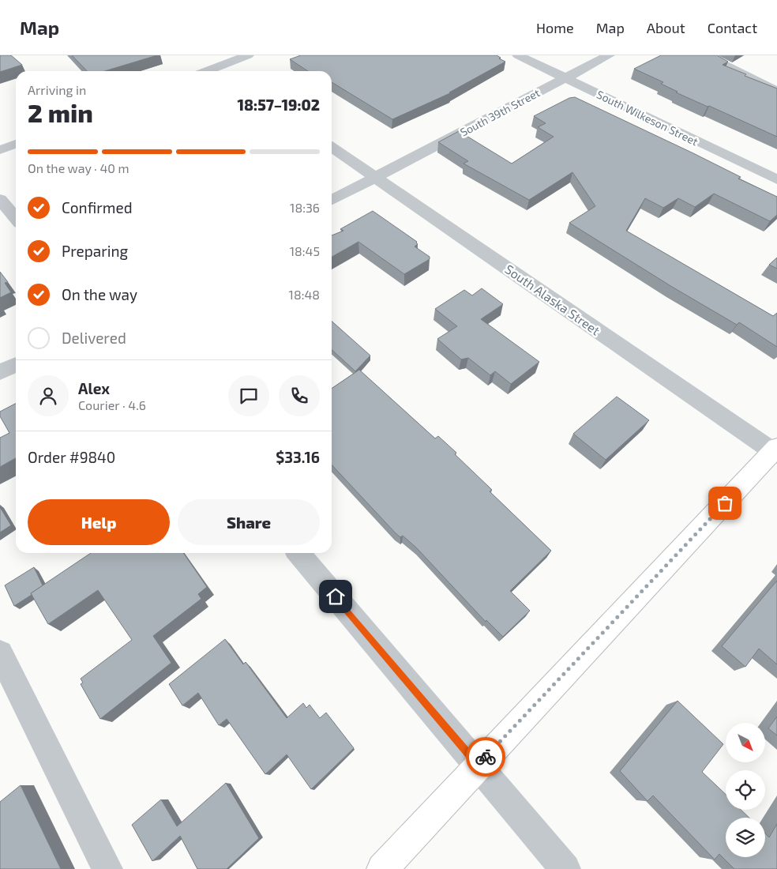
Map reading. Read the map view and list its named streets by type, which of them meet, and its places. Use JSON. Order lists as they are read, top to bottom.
{
  "streets": {
    "street": ["South 39th Street", "South Wilkeson Street", "South Alaska Street"]
  },
  "crossings": [
    ["South 39th Street", "South Wilkeson Street"],
    ["South 39th Street", "South Alaska Street"]
  ],
  "north": "bottom right",
  "page": {
    "header": "Map",
    "nav": [
      "Home",
      "Map",
      "About",
      "Contact"
    ],
    "heading": ["2 min", "Arriving in", "18:57–19:02"],
    "panel": [
      "Alex",
      "Courier · 4.6",
      "Order #9840",
      "$33.16"
    ],
    "bar": "On the way · 40 m",
    "list": [
      ["Confirmed", "18:36"],
      ["Preparing", "18:45"],
      ["On the way", "18:48"],
      "Delivered"
    ],
    "buttons": ["Help", "Share"]
  }
}
